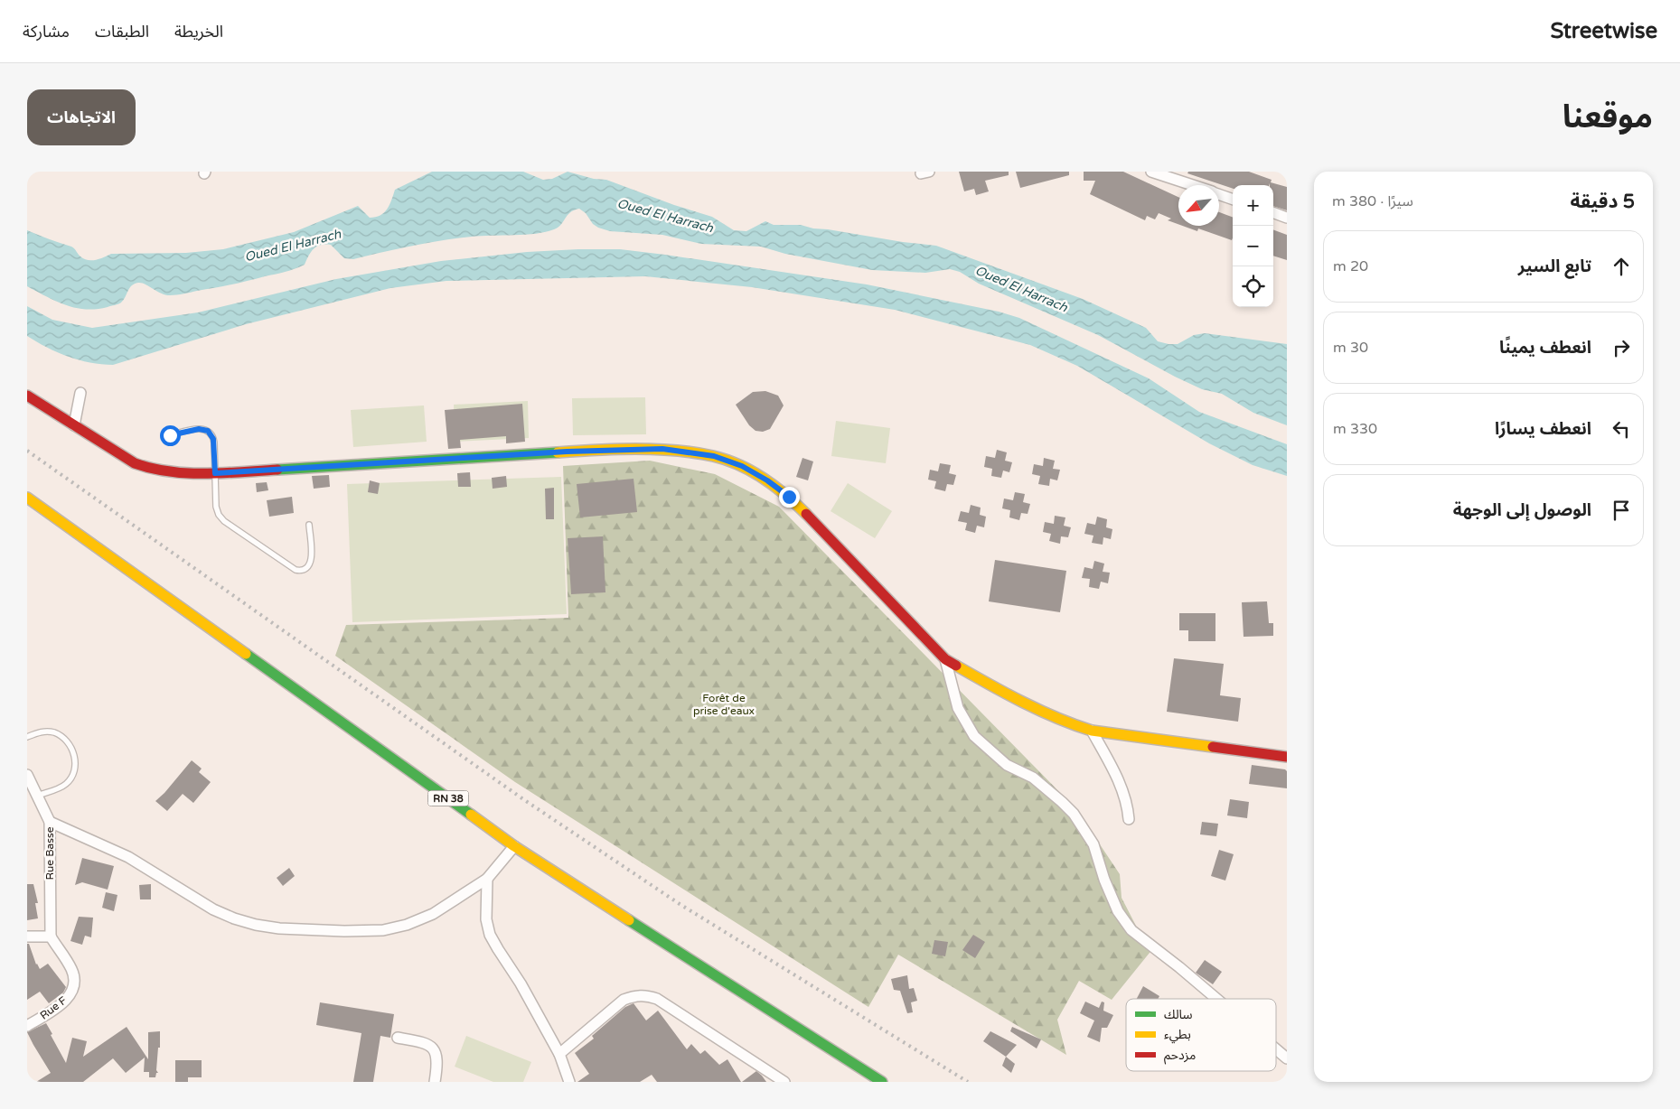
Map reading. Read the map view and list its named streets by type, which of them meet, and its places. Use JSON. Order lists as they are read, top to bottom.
{
  "streets": {
    "street": ["RN 38", "Rue Basse", "Rue F"]
  },
  "crossings": [
    ["Rue Basse", "Rue F"]
  ],
  "water": ["Oued El Harrach"],
  "parks": ["Forêt de prise d'eaux"],
  "legend": ["سالك", "بطيء", "مزدحم"],
  "north": "bottom left",
  "page": {
    "header": "Streetwise",
    "nav": ["الخريطة", "الطبقات", "مشاركة"],
    "title": "موقعنا",
    "buttons": "الاتجاهات",
    "heading": ["5 دقيقة", "سيرًا · 380 m"],
    "map_buttons": ["+", "−"],
    "list": [
      ["تابع السير", "20 m"],
      ["انعطف يمينًا", "30 m"],
      ["انعطف يسارًا", "330 m"],
      "الوصول إلى الوجهة"
    ]
  }
}
